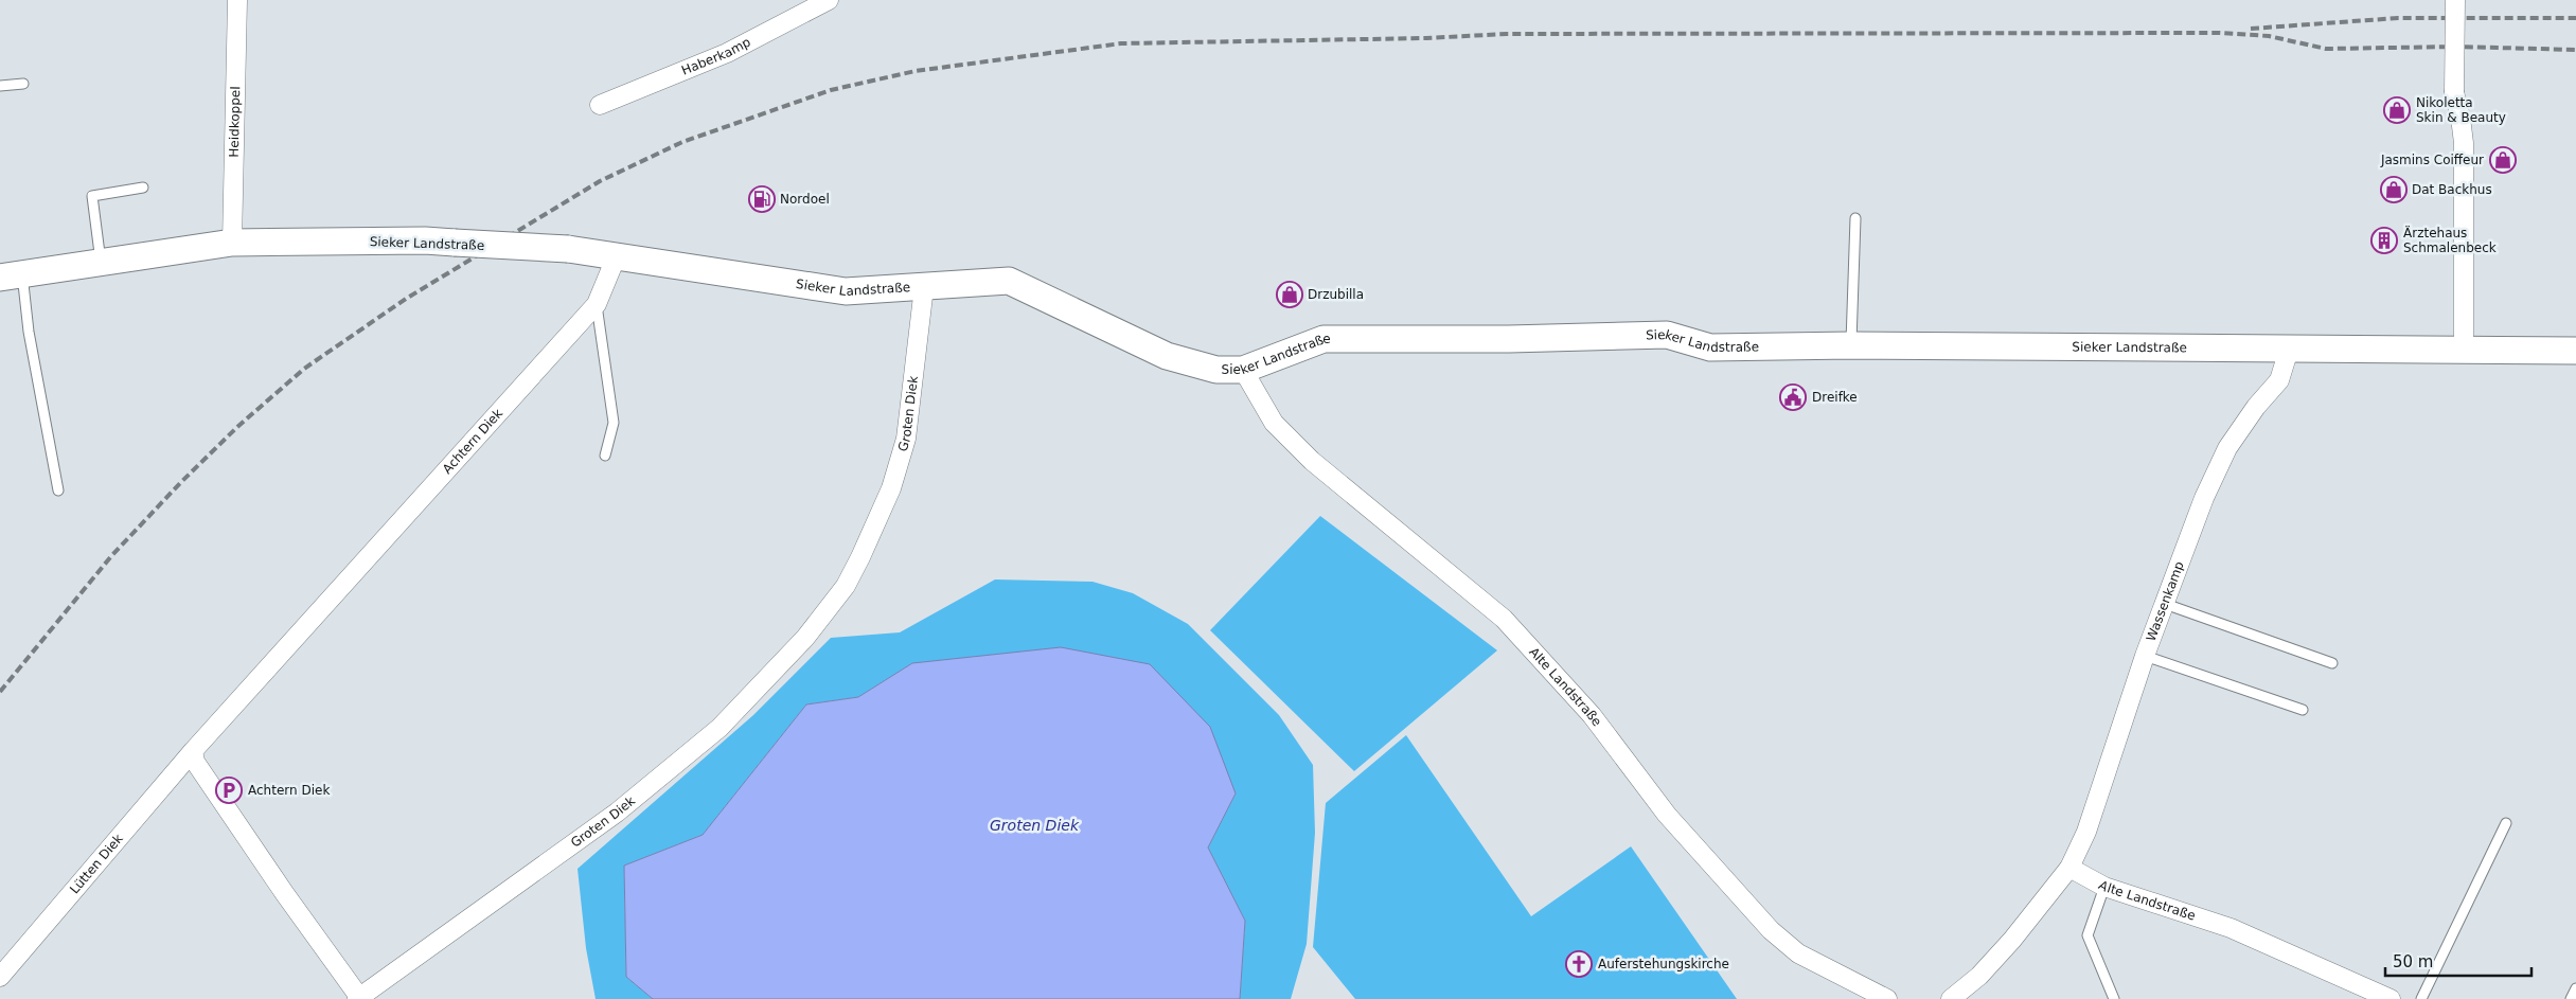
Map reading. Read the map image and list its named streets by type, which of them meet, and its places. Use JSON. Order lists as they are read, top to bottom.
{
  "streets": {
    "street": [
      "Haberkamp",
      "Heidkoppel",
      "Sieker Landstraße",
      "Groten Diek",
      "Achtern Diek",
      "Wassenkamp",
      "Alte Landstraße",
      "Lütten Diek"
    ]
  },
  "crossings": [
    ["Heidkoppel", "Sieker Landstraße"],
    ["Sieker Landstraße", "Groten Diek"],
    ["Sieker Landstraße", "Achtern Diek"],
    ["Sieker Landstraße", "Wassenkamp"],
    ["Sieker Landstraße", "Alte Landstraße"],
    ["Achtern Diek", "Lütten Diek"],
    ["Wassenkamp", "Alte Landstraße"]
  ],
  "water": ["Groten Diek"],
  "places": {
    "shop": [
      "Nikoletta Skin & Beauty",
      "Jasmins Coiffeur",
      "Dat Backhus",
      "Drzubilla"
    ],
    "fuel station": ["Nordoel"],
    "building": ["Ärztehaus Schmalenbeck"],
    "public building": ["Dreifke"],
    "parking": ["Achtern Diek"],
    "church": ["Auferstehungskirche"]
  },
  "scale_bar": "50 m"
}
